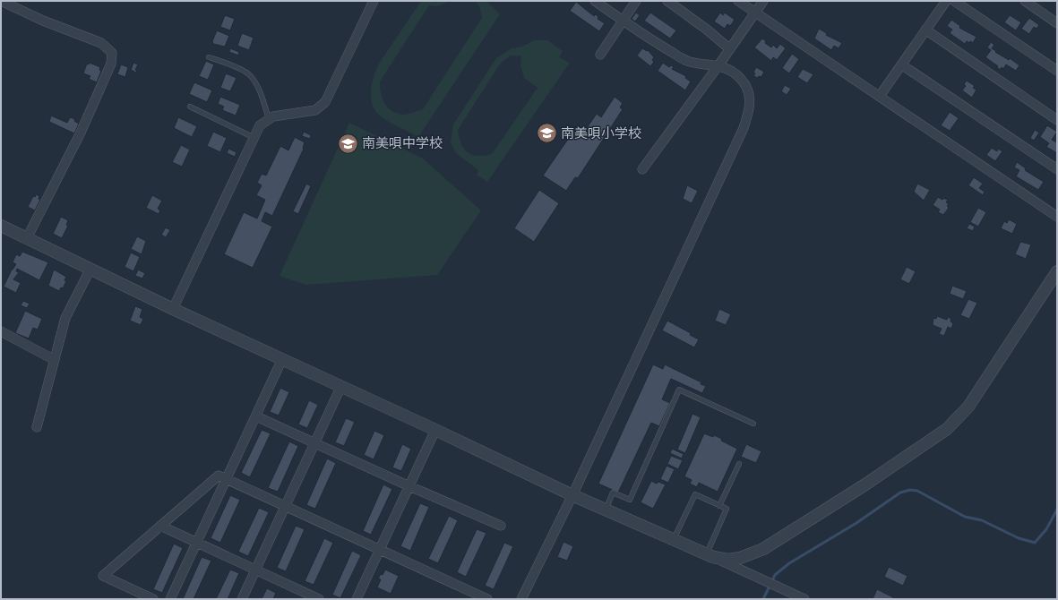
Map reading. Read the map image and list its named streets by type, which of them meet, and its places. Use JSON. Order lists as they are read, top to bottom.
{
  "places": {
    "school or university": ["南美唄小学校", "南美唄中学校"]
  }
}
